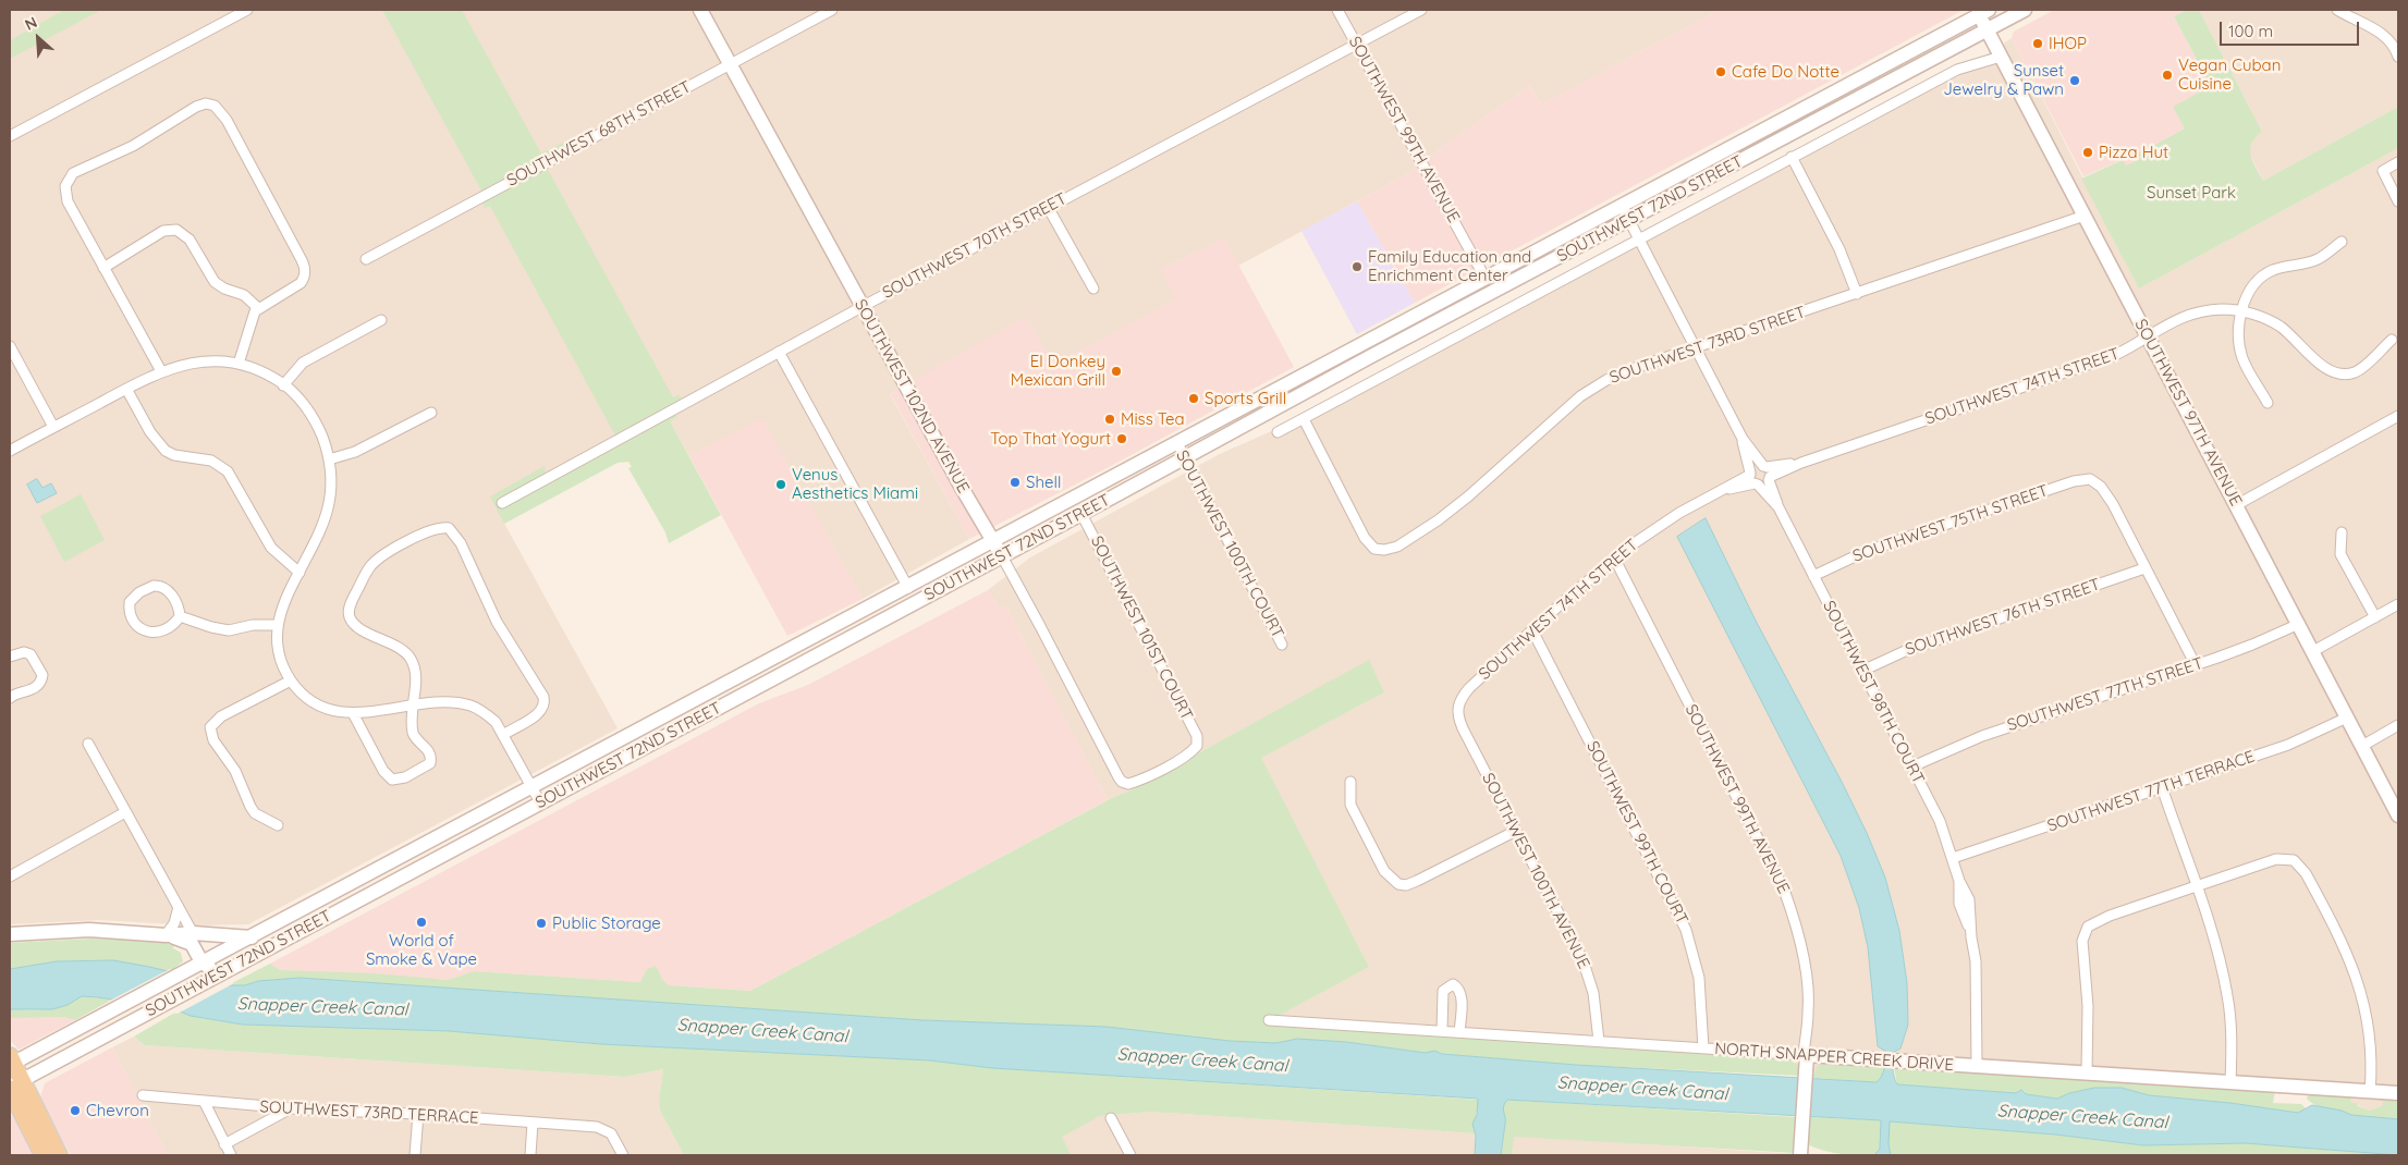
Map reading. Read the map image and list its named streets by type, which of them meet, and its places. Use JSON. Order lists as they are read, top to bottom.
{
  "streets": {
    "main road": [
      "SOUTHWEST 99TH AVENUE",
      "SOUTHWEST 72ND STREET",
      "SOUTHWEST 102ND AVENUE",
      "SOUTHWEST 97TH AVENUE",
      "NORTH SNAPPER CREEK DRIVE"
    ],
    "street": [
      "SOUTHWEST 68TH STREET",
      "SOUTHWEST 70TH STREET",
      "SOUTHWEST 73RD STREET",
      "SOUTHWEST 74TH STREET",
      "SOUTHWEST 75TH STREET",
      "SOUTHWEST 100TH COURT",
      "SOUTHWEST 76TH STREET",
      "SOUTHWEST 101ST COURT",
      "SOUTHWEST 98TH COURT",
      "SOUTHWEST 77TH STREET",
      "SOUTHWEST 77TH TERRACE",
      "SOUTHWEST 99TH COURT",
      "SOUTHWEST 100TH AVENUE",
      "SOUTHWEST 73RD TERRACE"
    ]
  },
  "crossings": [
    ["SOUTHWEST 99TH AVENUE", "SOUTHWEST 72ND STREET"],
    ["SOUTHWEST 99TH AVENUE", "SOUTHWEST 70TH STREET"],
    ["SOUTHWEST 99TH AVENUE", "SOUTHWEST 74TH STREET"],
    ["SOUTHWEST 99TH AVENUE", "NORTH SNAPPER CREEK DRIVE"],
    ["SOUTHWEST 68TH STREET", "SOUTHWEST 102ND AVENUE"],
    ["SOUTHWEST 72ND STREET", "SOUTHWEST 73RD STREET"],
    ["SOUTHWEST 72ND STREET", "SOUTHWEST 102ND AVENUE"],
    ["SOUTHWEST 72ND STREET", "SOUTHWEST 97TH AVENUE"],
    ["SOUTHWEST 72ND STREET", "SOUTHWEST 100TH COURT"],
    ["SOUTHWEST 72ND STREET", "SOUTHWEST 101ST COURT"],
    ["SOUTHWEST 72ND STREET", "SOUTHWEST 98TH COURT"],
    ["SOUTHWEST 70TH STREET", "SOUTHWEST 102ND AVENUE"],
    ["SOUTHWEST 73RD STREET", "SOUTHWEST 97TH AVENUE"],
    ["SOUTHWEST 73RD STREET", "SOUTHWEST 98TH COURT"],
    ["SOUTHWEST 74TH STREET", "SOUTHWEST 97TH AVENUE"],
    ["SOUTHWEST 74TH STREET", "SOUTHWEST 98TH COURT"],
    ["SOUTHWEST 74TH STREET", "SOUTHWEST 99TH COURT"],
    ["SOUTHWEST 74TH STREET", "SOUTHWEST 100TH AVENUE"],
    ["SOUTHWEST 102ND AVENUE", "SOUTHWEST 101ST COURT"],
    ["SOUTHWEST 97TH AVENUE", "SOUTHWEST 77TH STREET"],
    ["SOUTHWEST 97TH AVENUE", "SOUTHWEST 77TH TERRACE"],
    ["SOUTHWEST 75TH STREET", "SOUTHWEST 76TH STREET"],
    ["SOUTHWEST 75TH STREET", "SOUTHWEST 98TH COURT"],
    ["SOUTHWEST 76TH STREET", "SOUTHWEST 98TH COURT"],
    ["SOUTHWEST 98TH COURT", "SOUTHWEST 77TH STREET"],
    ["SOUTHWEST 98TH COURT", "SOUTHWEST 77TH TERRACE"],
    ["SOUTHWEST 98TH COURT", "NORTH SNAPPER CREEK DRIVE"],
    ["SOUTHWEST 99TH COURT", "NORTH SNAPPER CREEK DRIVE"],
    ["SOUTHWEST 100TH AVENUE", "NORTH SNAPPER CREEK DRIVE"]
  ],
  "water": ["Snapper Creek Canal"],
  "parks": ["Sunset Park"],
  "places": [
    "IHOP",
    "Cafe Do Notte",
    "Vegan Cuban Cuisine",
    "Sunset Jewelry & Pawn",
    "Pizza Hut",
    "Family Education and Enrichment Center",
    "El Donkey Mexican Grill",
    "Sports Grill",
    "Miss Tea",
    "Top That Yogurt",
    "Shell",
    "Venus Aesthetics Miami",
    "World of Smoke & Vape",
    "Public Storage",
    "Chevron"
  ],
  "scale_bar": "100 m",
  "north": "top left"
}
